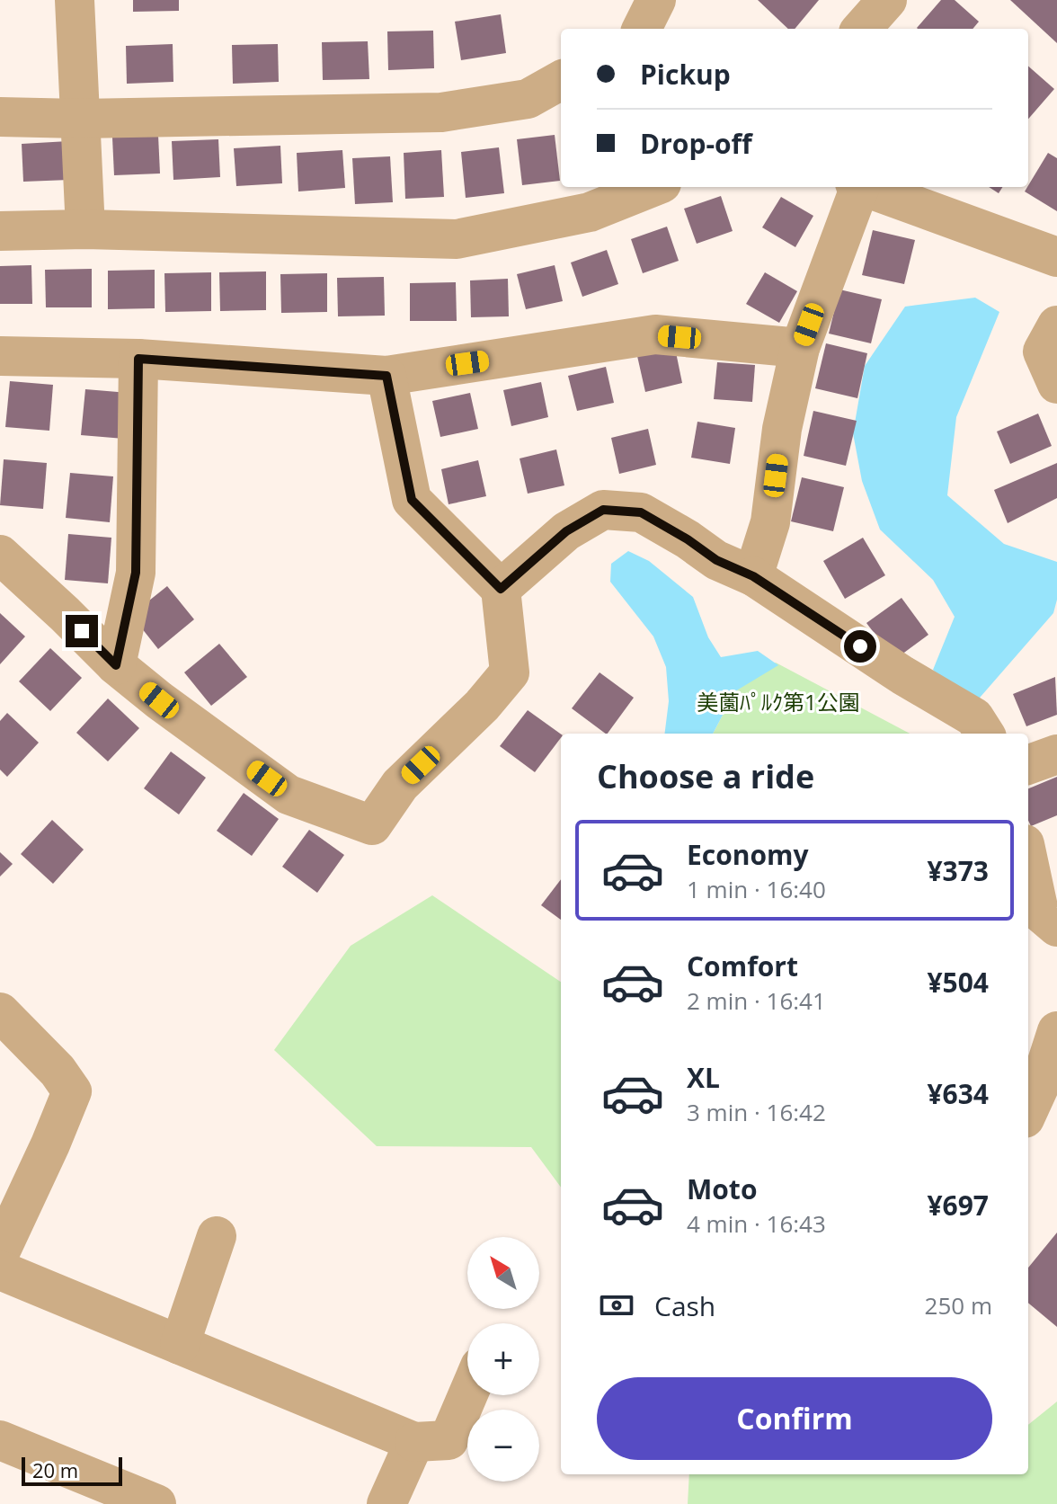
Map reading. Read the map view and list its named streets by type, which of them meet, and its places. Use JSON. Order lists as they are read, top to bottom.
{
  "parks": ["美薗ﾊﾟﾙｸ第1公園"],
  "scale_bar": "20 m",
  "north": "top left",
  "page": {
    "banner": ["Pickup", "Drop-off"],
    "heading": "Choose a ride",
    "list": [
      {
        "name": "Economy",
        "note": "1 min · 16:40",
        "value": "¥373"
      },
      {
        "name": "Comfort",
        "note": "2 min · 16:41",
        "value": "¥504"
      },
      {
        "name": "XL",
        "note": "3 min · 16:42",
        "value": "¥634"
      },
      {
        "name": "Moto",
        "note": "4 min · 16:43",
        "value": "¥697"
      }
    ],
    "map_buttons": ["+", "−"],
    "pay": ["Cash", "250 m"],
    "buttons": "Confirm",
    "scale": "20 m"
  }
}
